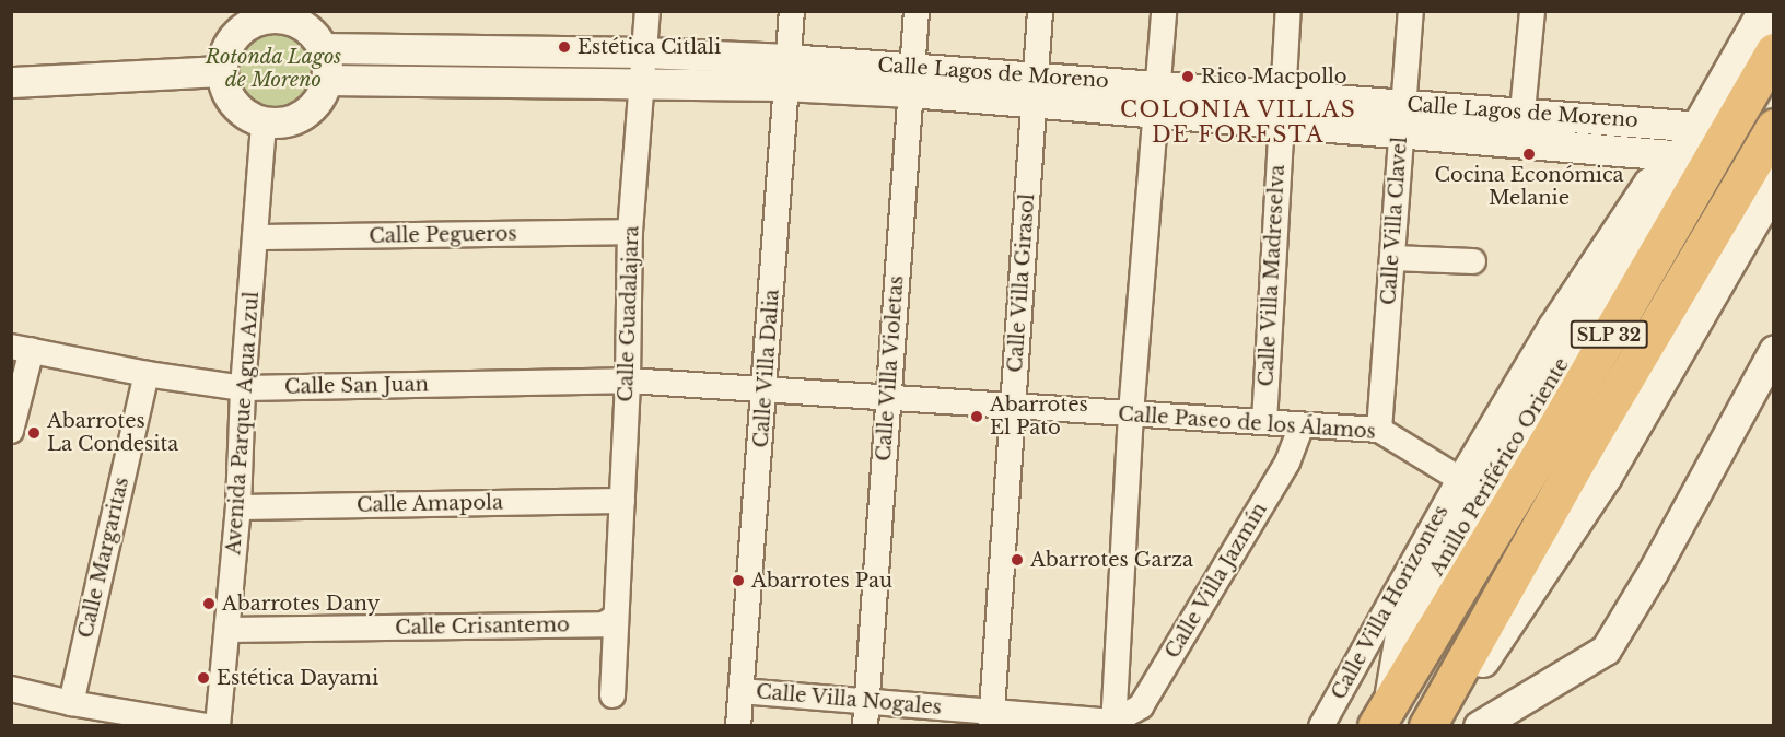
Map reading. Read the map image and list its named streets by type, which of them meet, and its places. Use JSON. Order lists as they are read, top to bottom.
{
  "streets": {
    "highway": ["SLP 32", "Anillo Periférico Oriente"],
    "street": [
      "Calle Lagos de Moreno",
      "Calle Villa Clavel",
      "Calle Pegueros",
      "Calle Villa Madreselva",
      "Calle Villa Girasol",
      "Calle Guadalajara",
      "Calle Villa Dalia",
      "Calle Villa Violetas",
      "Calle San Juan",
      "Avenida Parque Agua Azul",
      "Calle Paseo de los Álamos",
      "Calle Amapola",
      "Calle Margaritas",
      "Calle Villa Jazmín",
      "Calle Villa Horizontes",
      "Calle Crisantemo",
      "Calle Villa Nogales"
    ]
  },
  "crossings": [
    ["Calle Lagos de Moreno", "Calle Villa Clavel"],
    ["Calle Lagos de Moreno", "Calle Villa Madreselva"],
    ["Calle Lagos de Moreno", "Calle Villa Girasol"],
    ["Calle Lagos de Moreno", "Calle Guadalajara"],
    ["Calle Lagos de Moreno", "Calle Villa Dalia"],
    ["Calle Lagos de Moreno", "Calle Villa Violetas"],
    ["Calle Lagos de Moreno", "Avenida Parque Agua Azul"],
    ["Calle Lagos de Moreno", "Anillo Periférico Oriente"],
    ["Calle Lagos de Moreno", "Calle Villa Horizontes"],
    ["Calle Villa Clavel", "Calle Paseo de los Álamos"],
    ["Calle Pegueros", "Calle Guadalajara"],
    ["Calle Pegueros", "Avenida Parque Agua Azul"],
    ["Calle Villa Madreselva", "Calle Paseo de los Álamos"],
    ["Calle Villa Girasol", "Calle Paseo de los Álamos"],
    ["Calle Villa Girasol", "Calle Villa Nogales"],
    ["Calle Guadalajara", "Calle San Juan"],
    ["Calle Guadalajara", "Calle Paseo de los Álamos"],
    ["Calle Guadalajara", "Calle Amapola"],
    ["Calle Guadalajara", "Calle Crisantemo"],
    ["Calle Villa Dalia", "Calle Paseo de los Álamos"],
    ["Calle Villa Dalia", "Calle Villa Nogales"],
    ["Calle Villa Violetas", "Calle Paseo de los Álamos"],
    ["Calle Villa Violetas", "Calle Villa Nogales"],
    ["Calle San Juan", "Avenida Parque Agua Azul"],
    ["Calle San Juan", "Calle Paseo de los Álamos"],
    ["Calle San Juan", "Calle Margaritas"],
    ["Avenida Parque Agua Azul", "Calle Amapola"],
    ["Avenida Parque Agua Azul", "Calle Crisantemo"],
    ["Calle Paseo de los Álamos", "Anillo Periférico Oriente"],
    ["Calle Paseo de los Álamos", "Calle Villa Jazmín"],
    ["Calle Paseo de los Álamos", "Calle Villa Horizontes"],
    ["Anillo Periférico Oriente", "Calle Villa Horizontes"],
    ["Calle Villa Jazmín", "Calle Villa Nogales"]
  ],
  "districts": ["COLONIA VILLAS DE FORESTA"],
  "parks": ["Rotonda Lagos de Moreno"],
  "places": [
    "Estética Citlali",
    "Rico Macpollo",
    "Cocina Económica Melanie",
    "Abarrotes El Pato",
    "Abarrotes La Condesita",
    "Abarrotes Garza",
    "Abarrotes Pau",
    "Abarrotes Dany",
    "Estética Dayami"
  ]
}
